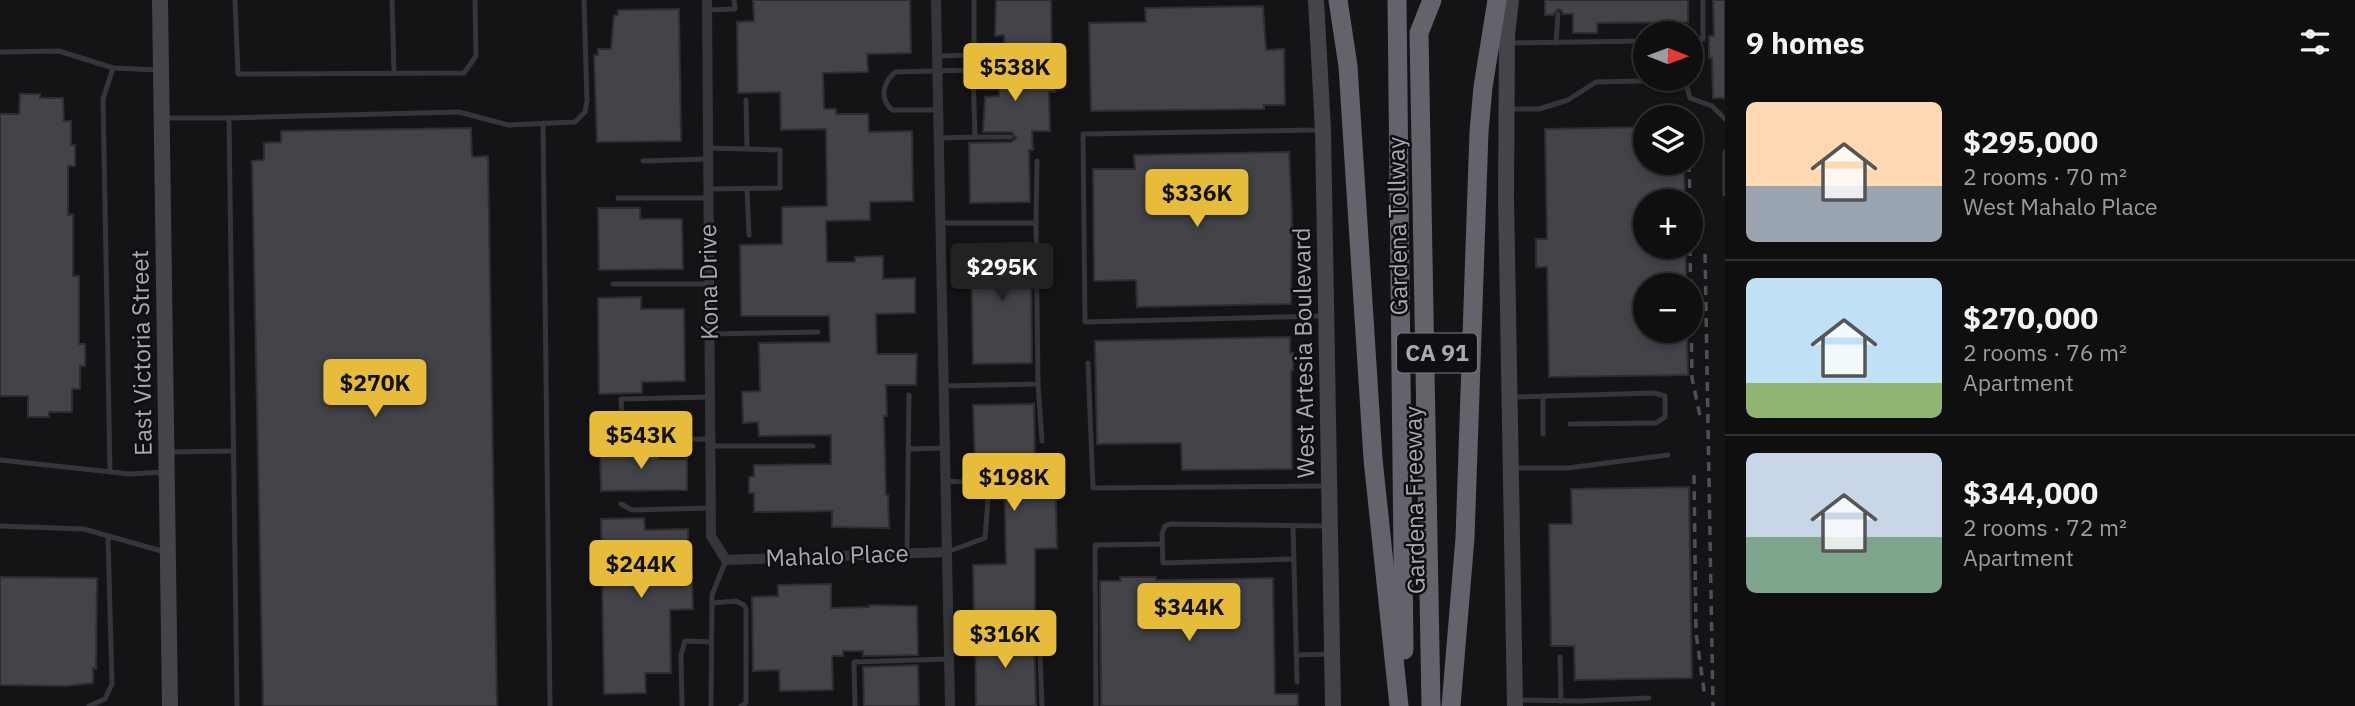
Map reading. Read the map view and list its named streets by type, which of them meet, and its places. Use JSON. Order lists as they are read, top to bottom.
{
  "streets": {
    "highway": ["Gardena Tollway", "CA 91", "Gardena Freeway"],
    "main road": ["East Victoria Street", "West Artesia Boulevard"],
    "street": ["Kona Drive", "Mahalo Place"]
  },
  "crossings": [
    ["Gardena Tollway", "Gardena Freeway"],
    ["Kona Drive", "Mahalo Place"]
  ],
  "north": "right",
  "page": {
    "heading": "9 homes",
    "map_buttons": ["+", "−"],
    "price": [
      "$538K",
      "$336K",
      "$295K",
      "$270K",
      "$543K",
      "$198K",
      "$244K",
      "$344K",
      "$316K"
    ],
    "list": [
      {
        "name": "$295,000",
        "note": "2 rooms · 70 m² · West Mahalo Place"
      },
      {
        "name": "$270,000",
        "note": "2 rooms · 76 m² · Apartment"
      },
      {
        "name": "$344,000",
        "note": "2 rooms · 72 m² · Apartment"
      }
    ]
  }
}
